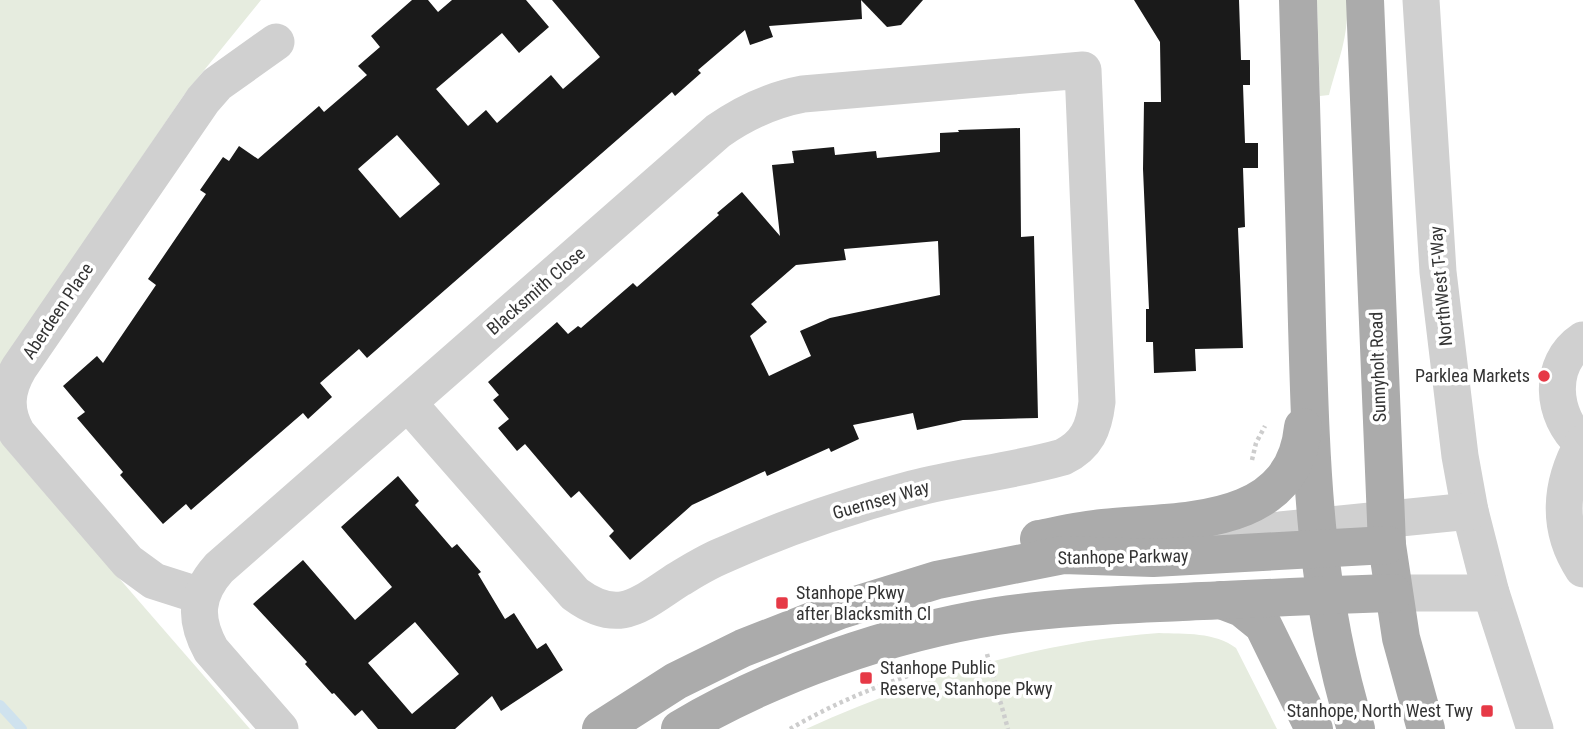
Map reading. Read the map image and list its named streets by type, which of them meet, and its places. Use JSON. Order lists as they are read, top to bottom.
{
  "streets": {
    "main road": ["Sunnyholt Road", "Stanhope Parkway"],
    "street": [
      "NorthWest T-Way",
      "Blacksmith Close",
      "Aberdeen Place",
      "Guernsey Way"
    ]
  },
  "crossings": [
    ["Blacksmith Close", "Aberdeen Place"],
    ["Blacksmith Close", "Guernsey Way"],
    ["Sunnyholt Road", "Stanhope Parkway"]
  ],
  "places": {
    "other": ["Parklea Markets"],
    "transit": ["Stanhope Pkwy after Blacksmith Cl", "Stanhope Public Reserve, Stanhope Pkwy", "Stanhope, North West Twy"]
  }
}
